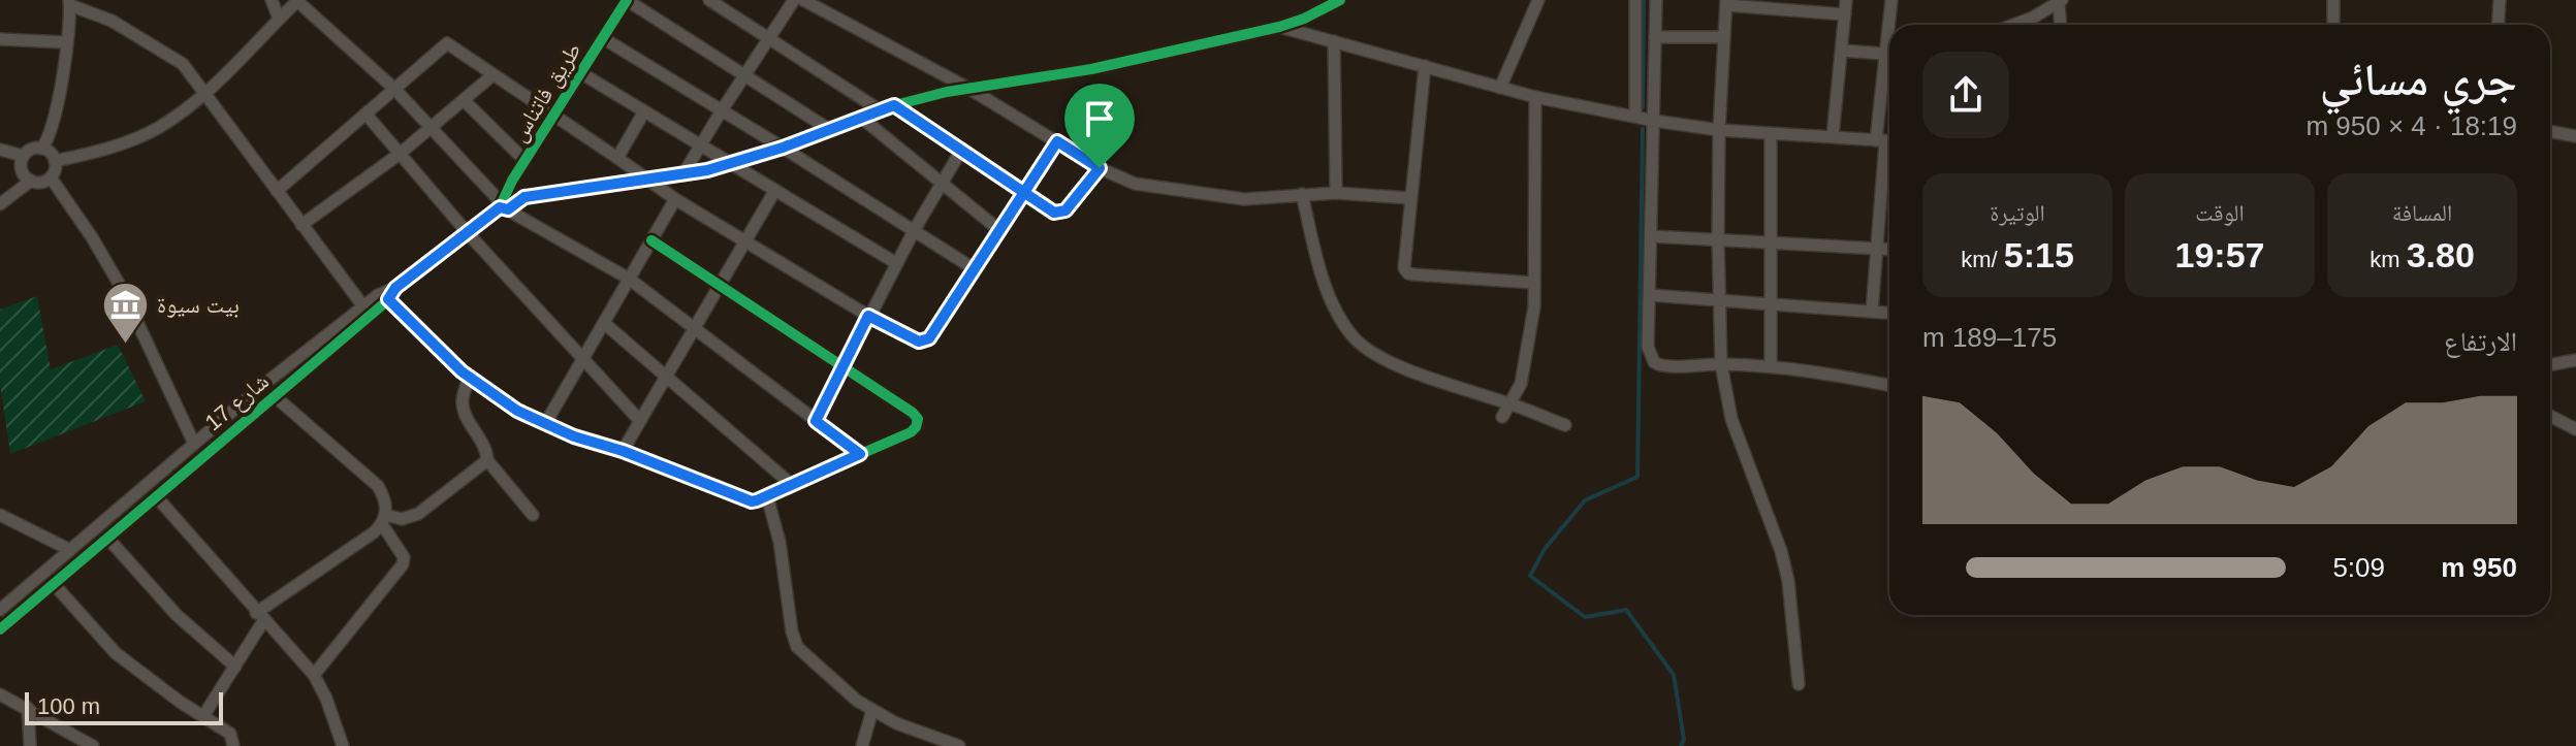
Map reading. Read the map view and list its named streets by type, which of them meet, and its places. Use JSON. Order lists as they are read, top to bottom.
{
  "streets": {
    "street": ["طريق فاتناس", "شارع 17"]
  },
  "crossings": [
    ["طريق فاتناس", "شارع 17"]
  ],
  "places": {
    "museum": ["بيت سيوة"]
  },
  "scale_bar": "100 m",
  "page": {
    "heading": ["جري مسائي", "18:19 · 4 × 950 m"],
    "stats": [
      ["المسافة", "3.80 km"],
      ["الوقت", "19:57"],
      ["الوتيرة", "5:15 /km"]
    ],
    "chart": ["الارتفاع", "175–189 m"],
    "list": [
      {
        "name": "950 m",
        "note": "5:09"
      }
    ],
    "scale": "100 m"
  }
}
